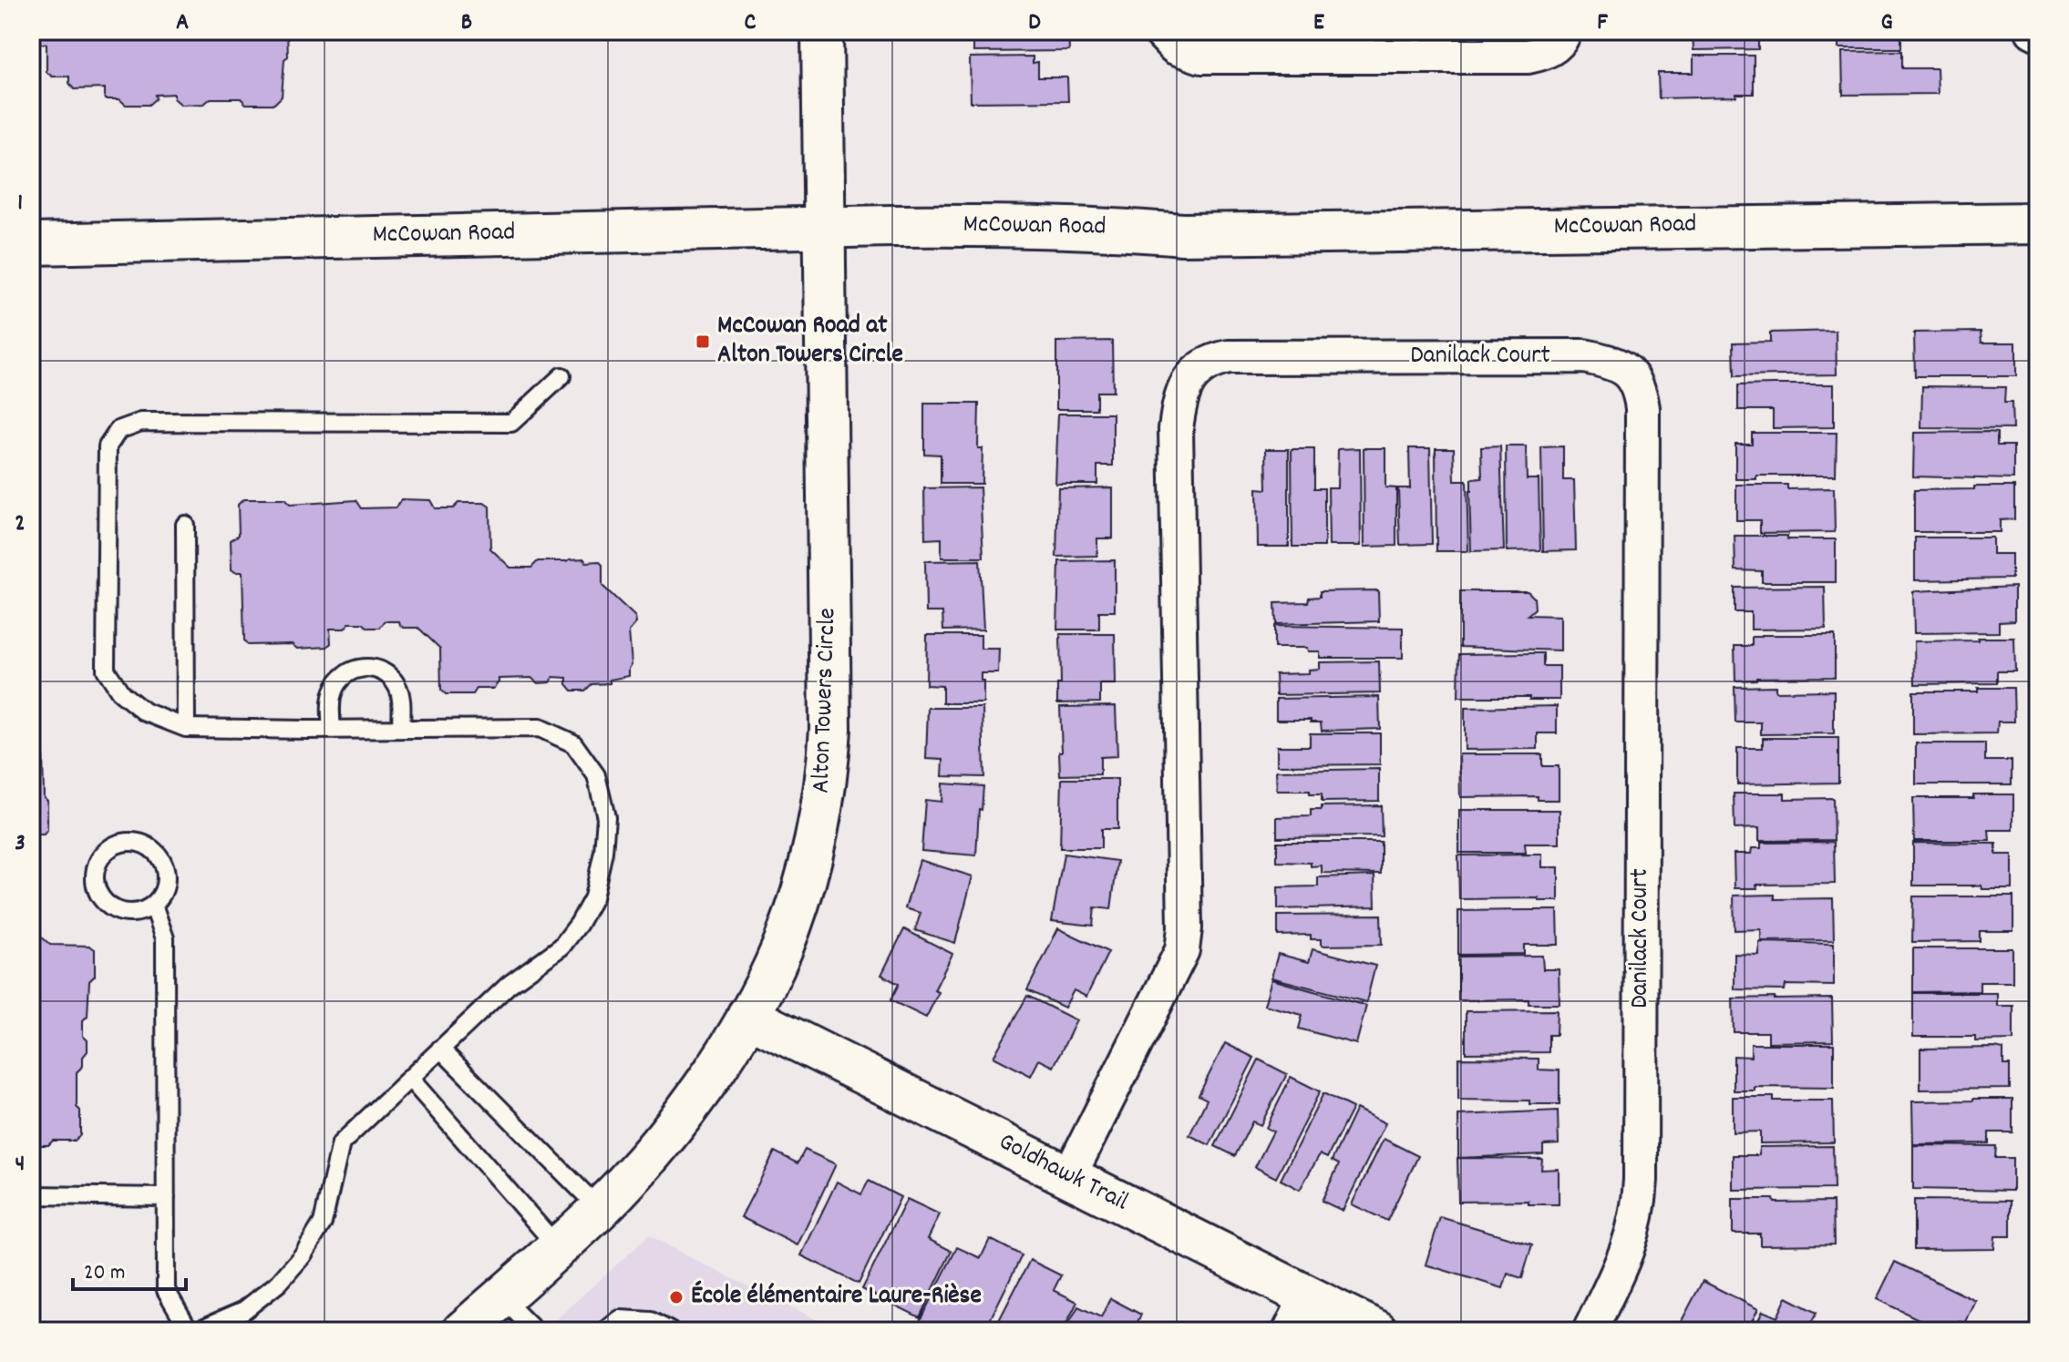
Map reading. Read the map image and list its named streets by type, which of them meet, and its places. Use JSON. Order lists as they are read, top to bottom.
{
  "streets": {
    "street": [
      "McCowan Road",
      "Danilack Court",
      "Alton Towers Circle",
      "Goldhawk Trail"
    ]
  },
  "crossings": [
    ["McCowan Road", "Alton Towers Circle"],
    ["Danilack Court", "Goldhawk Trail"],
    ["Alton Towers Circle", "Goldhawk Trail"]
  ],
  "places": {
    "transit": ["McCowan Road at Alton Towers Circle"],
    "other": ["École élémentaire Laure-Rièse"]
  },
  "scale_bar": "20 m",
  "grid": {
    "columns": [
      "A",
      "B",
      "C",
      "D",
      "E",
      "F",
      "G"
    ],
    "rows": [
      "1",
      "2",
      "3",
      "4"
    ]
  }
}
